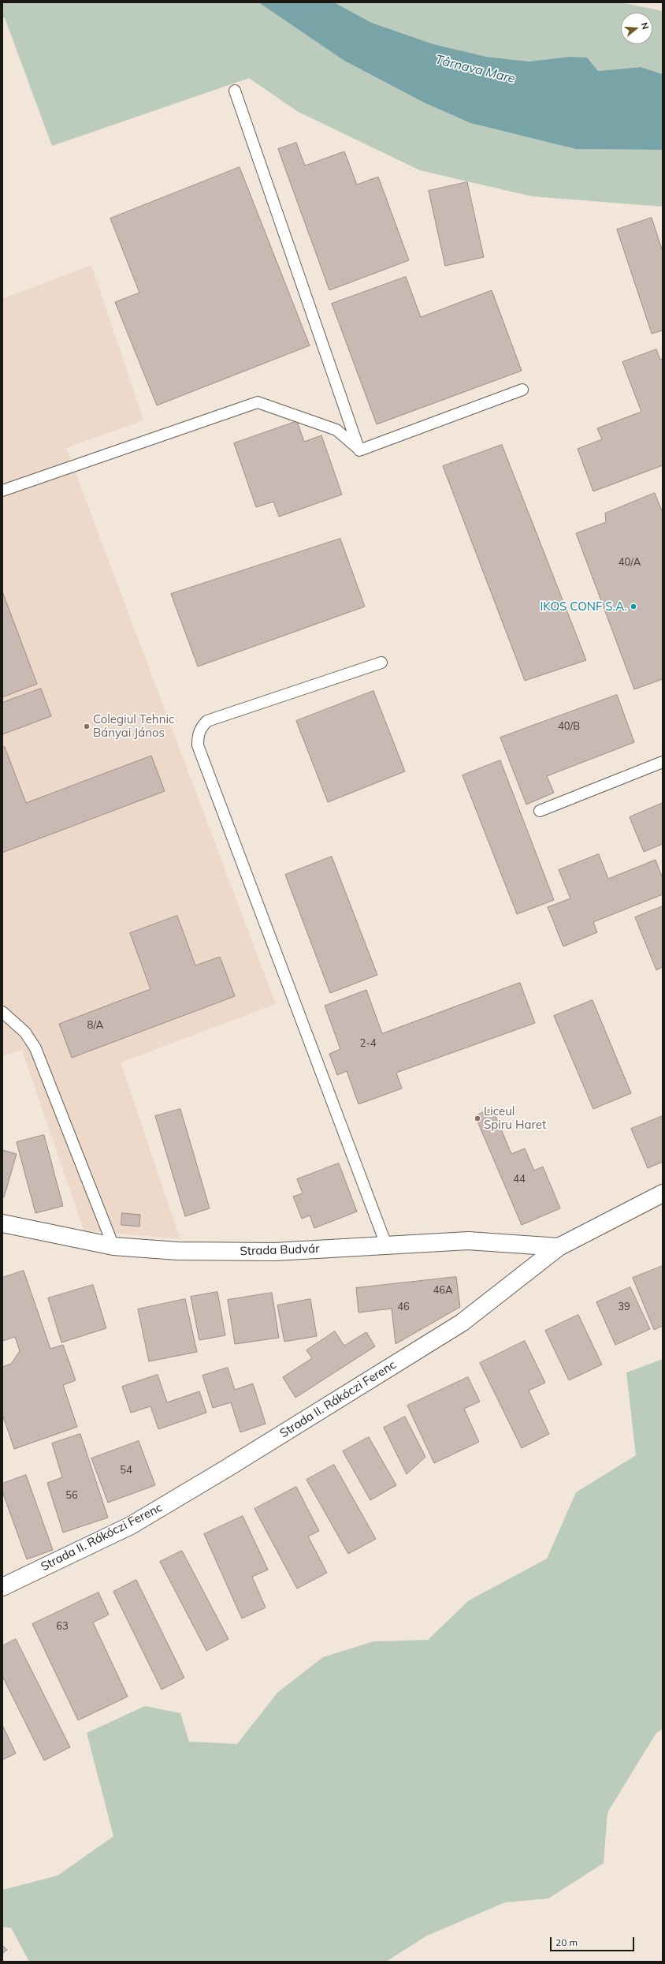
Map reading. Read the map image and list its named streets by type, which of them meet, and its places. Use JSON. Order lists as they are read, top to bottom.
{
  "streets": {
    "main road": ["Strada Budvár", "Strada II. Rákóczi Ferenc"]
  },
  "crossings": [
    ["Strada Budvár", "Strada II. Rákóczi Ferenc"]
  ],
  "water": ["Târnava Mare"],
  "places": ["IKOS CONF S.A.", "Colegiul Tehnic Bányai János", "Liceul Spiru Haret"],
  "house_numbers": [
    "40/A",
    "40/B",
    "8/A",
    "2-4",
    "44",
    "46A",
    "46",
    "39",
    "54",
    "56",
    "63"
  ],
  "scale_bar": "20 m",
  "north": "right"
}
